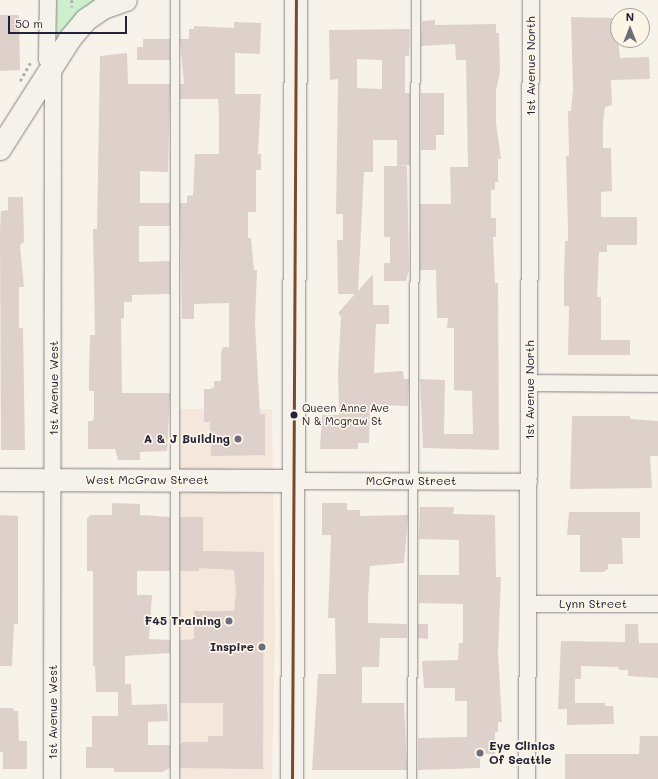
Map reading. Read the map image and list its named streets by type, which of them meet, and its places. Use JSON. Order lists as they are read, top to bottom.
{
  "streets": {
    "main road": ["West McGraw Street"],
    "street": [
      "1st Avenue North",
      "1st Avenue West",
      "McGraw Street",
      "Lynn Street"
    ]
  },
  "crossings": [
    ["1st Avenue North", "McGraw Street"],
    ["1st Avenue North", "Lynn Street"],
    ["1st Avenue West", "West McGraw Street"],
    ["West McGraw Street", "McGraw Street"]
  ],
  "places": [
    "Queen Anne Ave N & Mcgraw St",
    "A & J Building",
    "F45 Training",
    "Inspire",
    "Eye Clinics Of Seattle"
  ],
  "scale_bar": "50 m",
  "north": "top"
}
